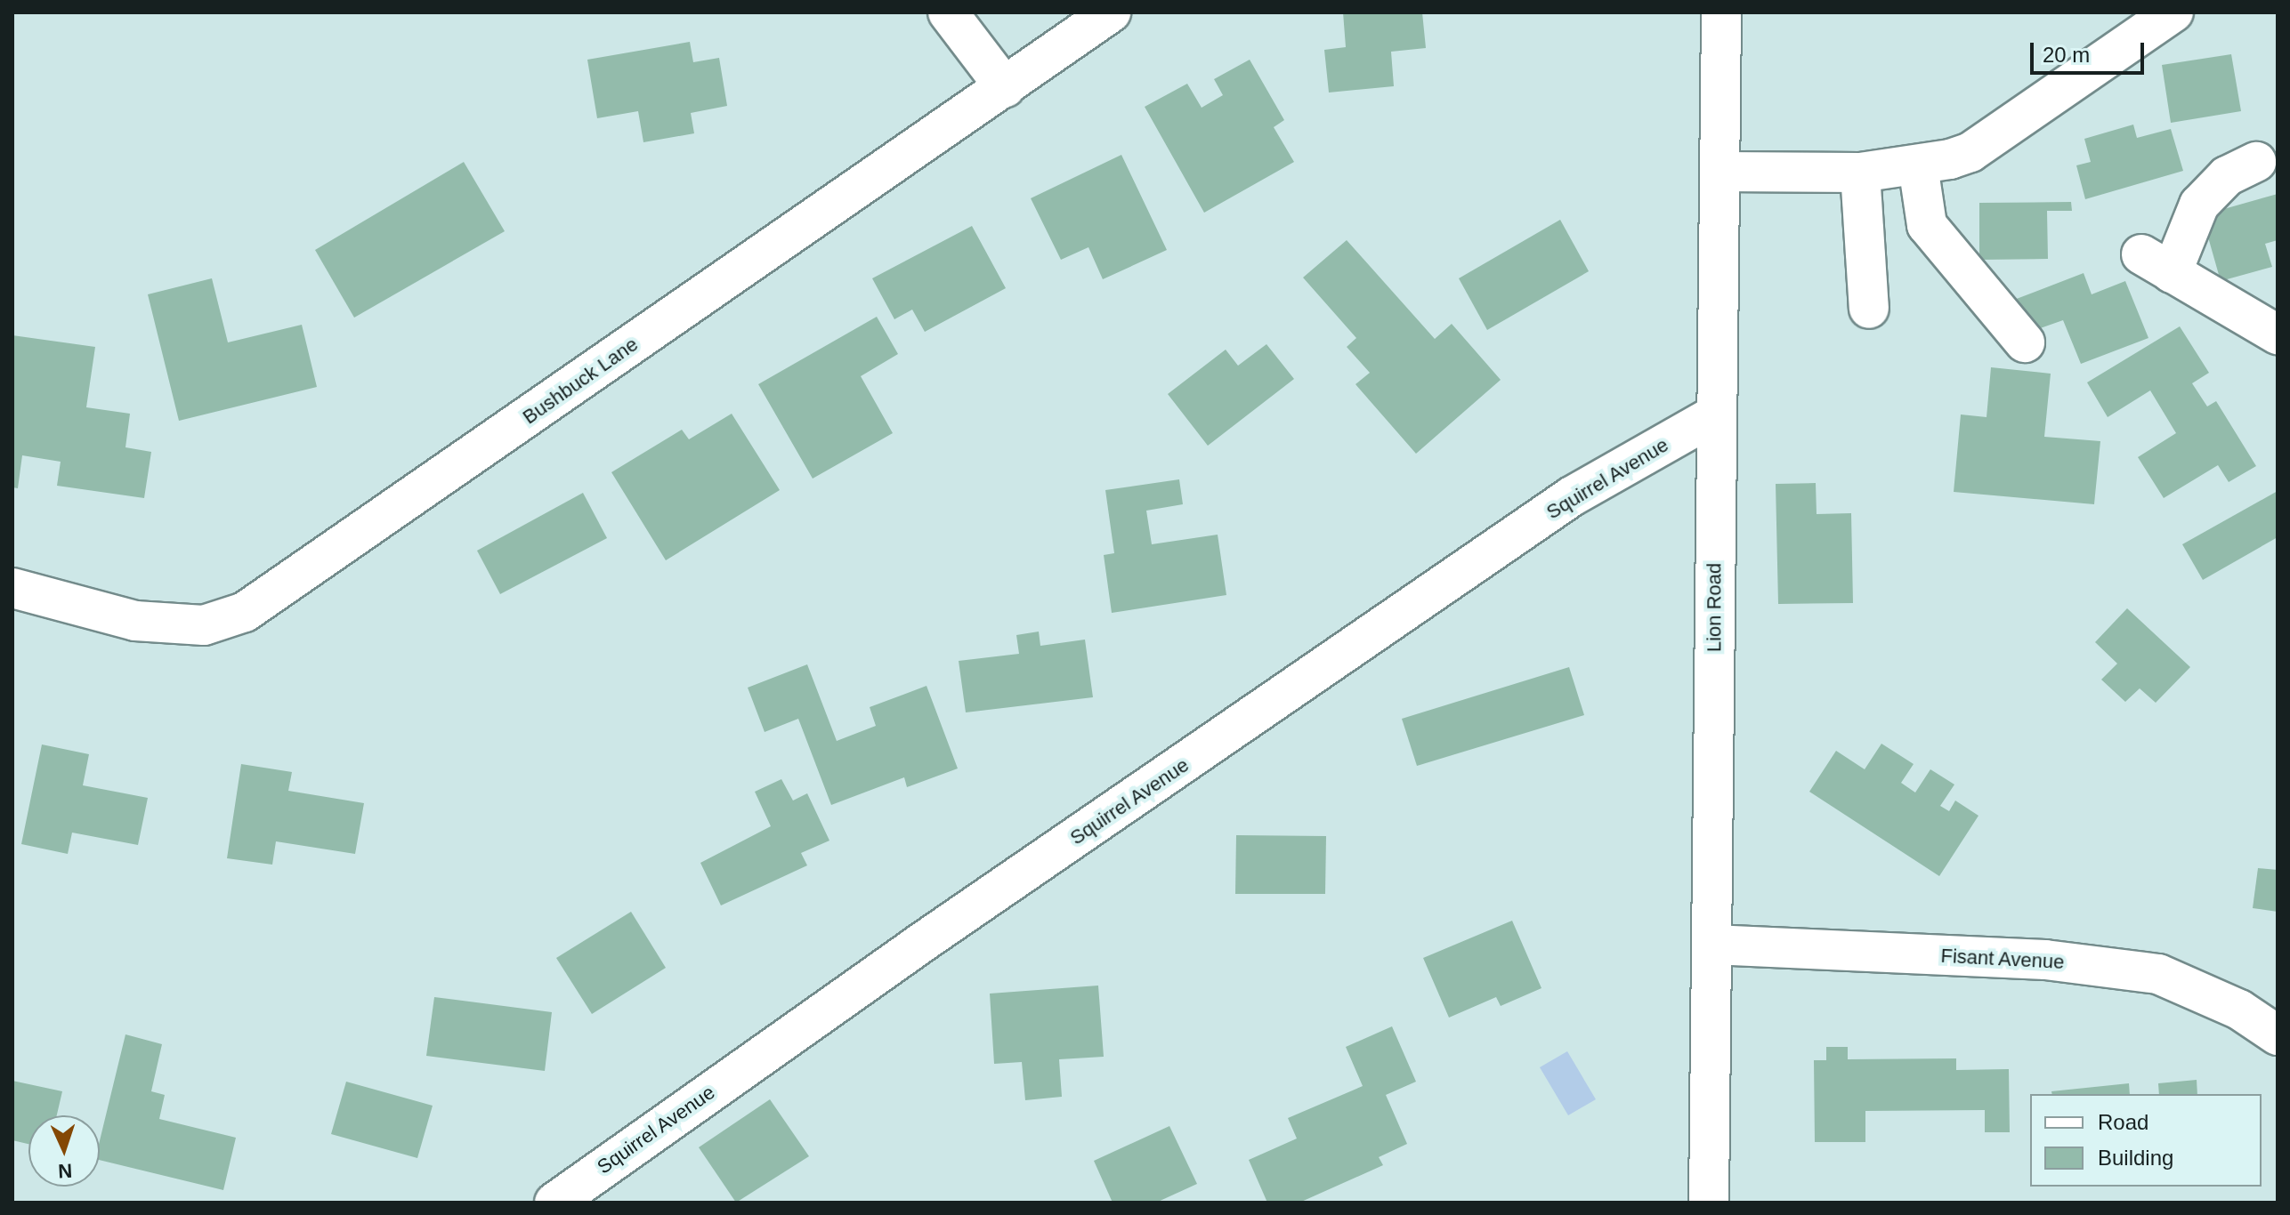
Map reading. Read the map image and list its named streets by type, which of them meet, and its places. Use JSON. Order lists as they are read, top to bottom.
{
  "streets": {
    "street": [
      "Bushbuck Lane",
      "Squirrel Avenue",
      "Lion Road",
      "Fisant Avenue"
    ]
  },
  "crossings": [
    ["Squirrel Avenue", "Lion Road"],
    ["Lion Road", "Fisant Avenue"]
  ],
  "legend": ["Road", "Building"],
  "scale_bar": "20 m",
  "north": "bottom"
}
